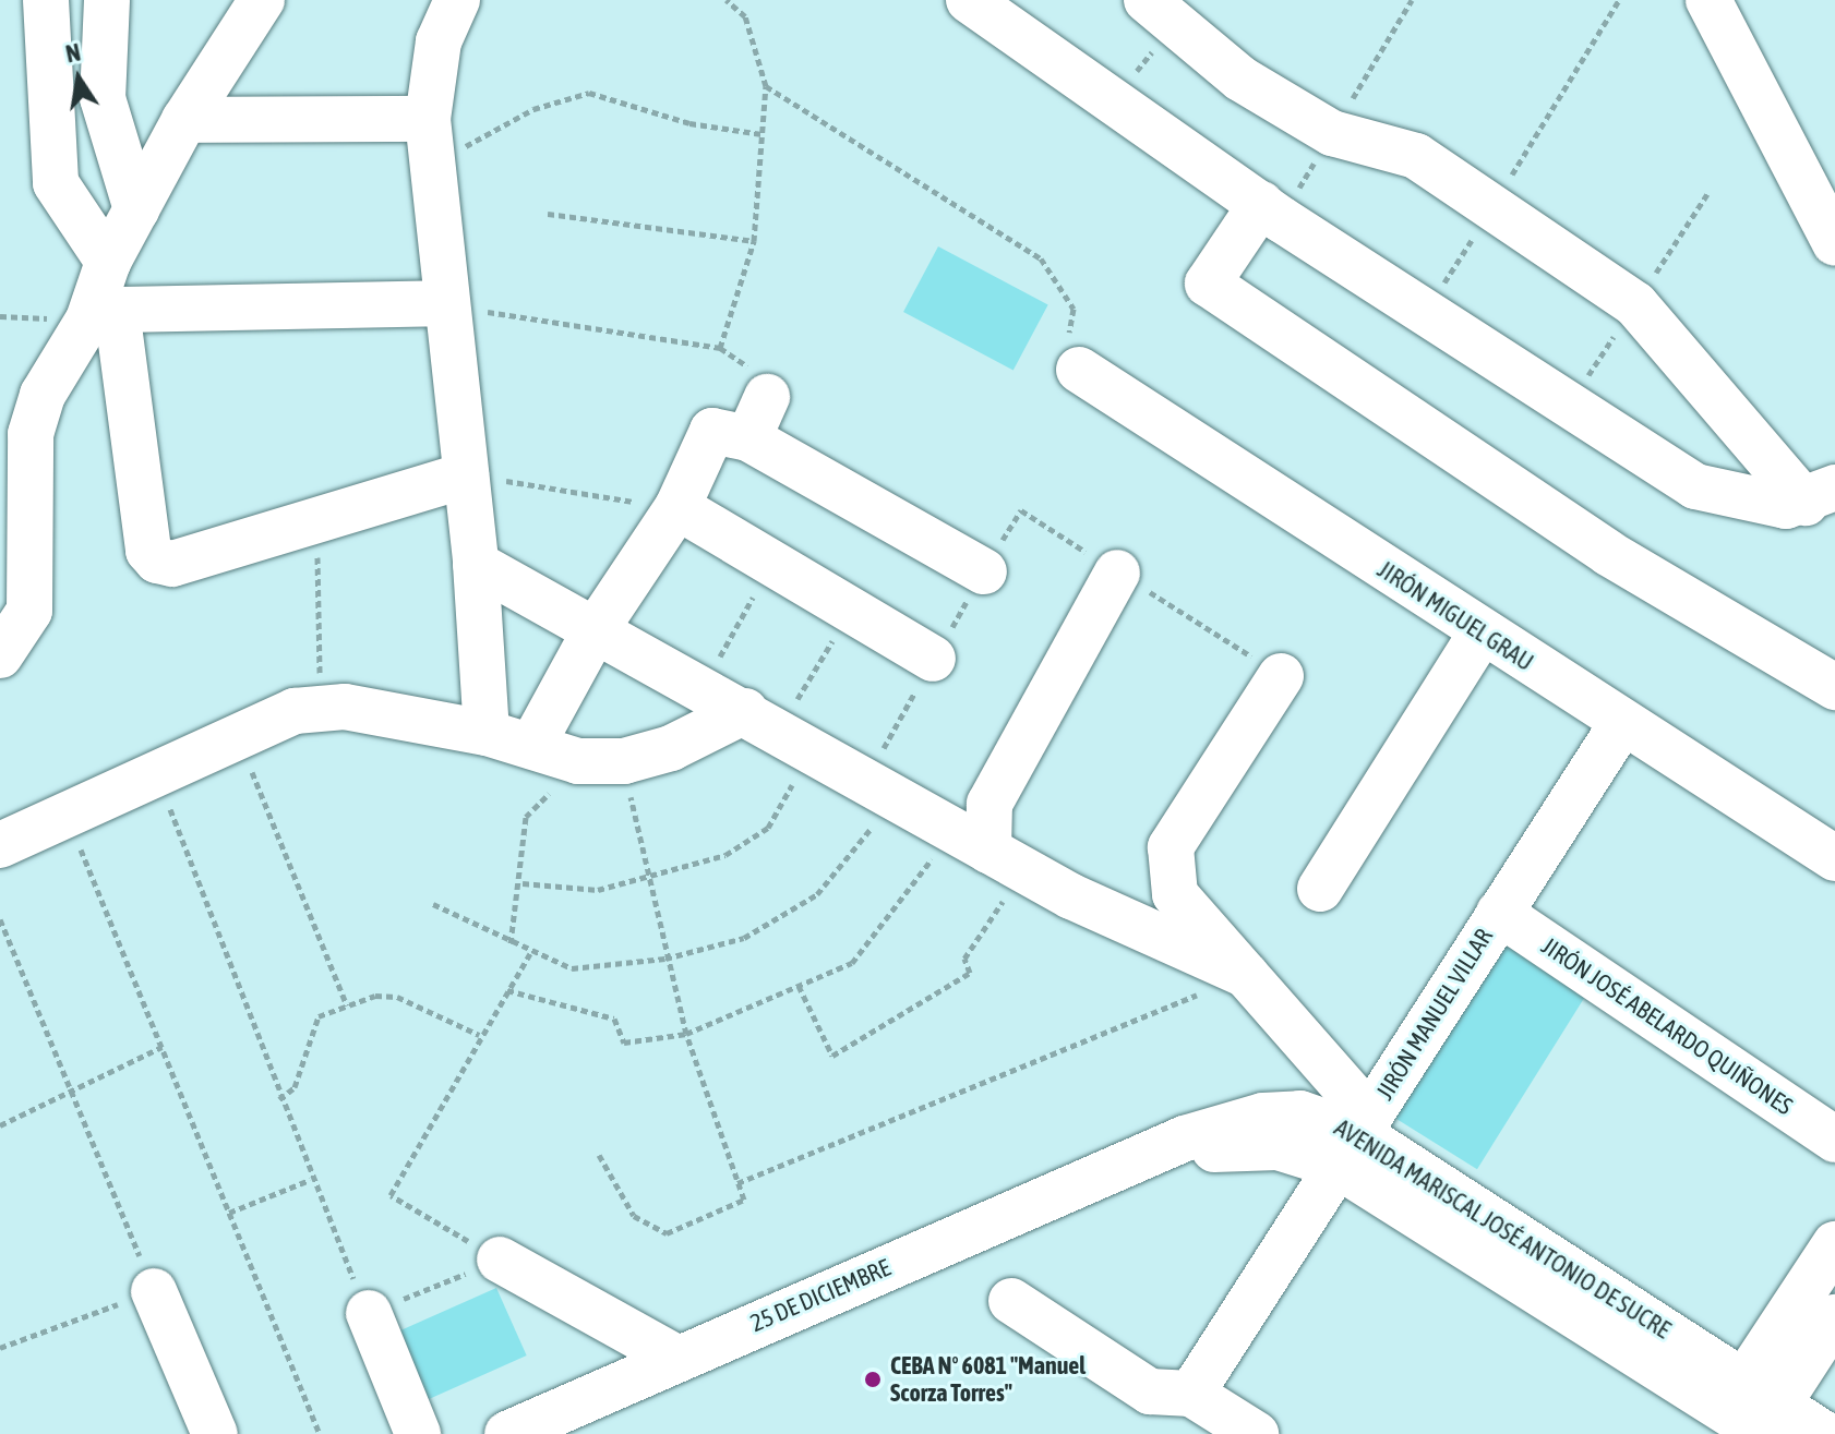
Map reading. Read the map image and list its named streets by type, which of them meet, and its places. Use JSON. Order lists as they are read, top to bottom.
{
  "streets": {
    "street": [
      "JIRÓN MIGUEL GRAU",
      "JIRÓN MANUEL VILLAR",
      "JIRÓN JOSÉ ABELARDO QUIÑONES",
      "AVENIDA MARISCAL JOSÉ ANTONIO DE SUCRE",
      "25 DE DICIEMBRE"
    ]
  },
  "crossings": [
    ["JIRÓN MIGUEL GRAU", "JIRÓN MANUEL VILLAR"],
    ["JIRÓN MANUEL VILLAR", "JIRÓN JOSÉ ABELARDO QUIÑONES"],
    ["JIRÓN MANUEL VILLAR", "AVENIDA MARISCAL JOSÉ ANTONIO DE SUCRE"],
    ["AVENIDA MARISCAL JOSÉ ANTONIO DE SUCRE", "25 DE DICIEMBRE"]
  ],
  "places": ["CEBA N° 6081 \"Manuel Scorza Torres\""],
  "north": "top"
}
